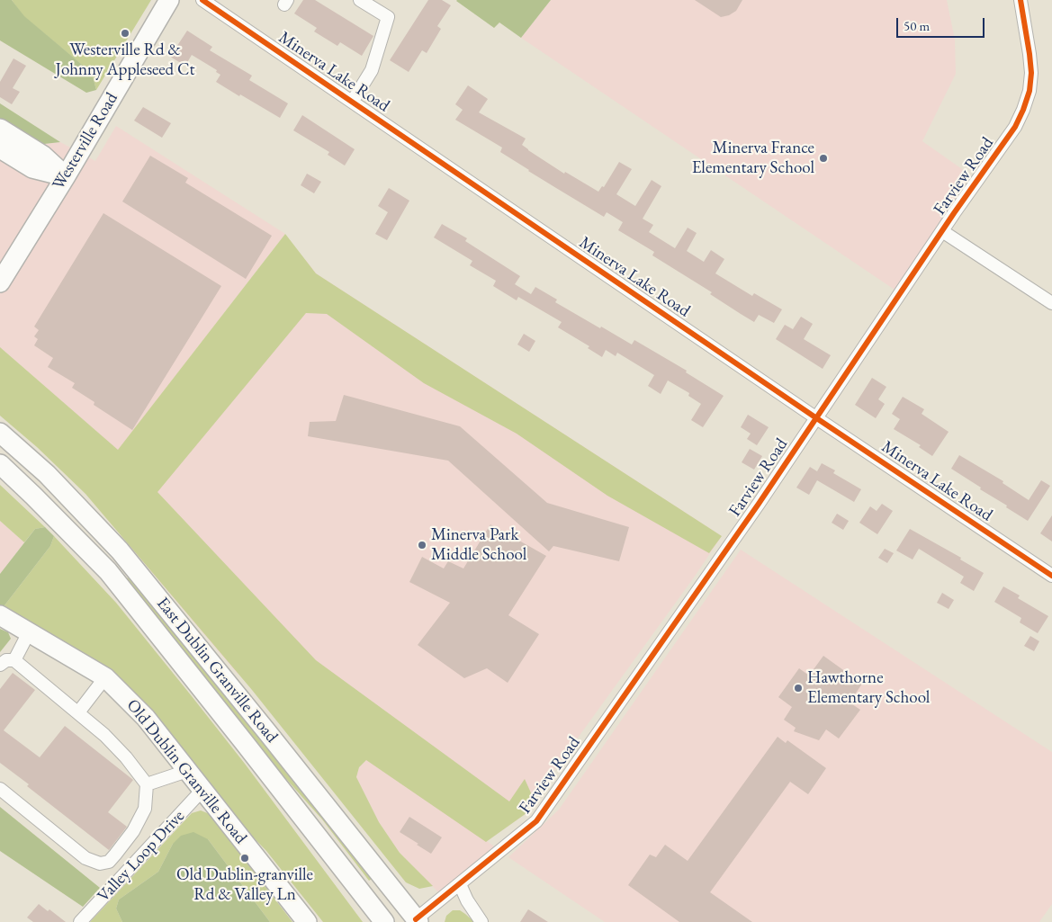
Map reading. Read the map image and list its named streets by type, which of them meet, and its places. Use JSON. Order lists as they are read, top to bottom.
{
  "streets": {
    "main road": ["Westerville Road", "East Dublin Granville Road", "Old Dublin Granville Road"],
    "street": ["Minerva Lake Road", "Farview Road", "Valley Loop Drive"]
  },
  "crossings": [
    ["Minerva Lake Road", "Farview Road"],
    ["Farview Road", "East Dublin Granville Road"],
    ["Old Dublin Granville Road", "Valley Loop Drive"]
  ],
  "places": [
    "Westerville Rd & Johnny Appleseed Ct",
    "Minerva France Elementary School",
    "Minerva Park Middle School",
    "Hawthorne Elementary School",
    "Old Dublin-granville Rd & Valley Ln"
  ],
  "scale_bar": "50 m"
}
